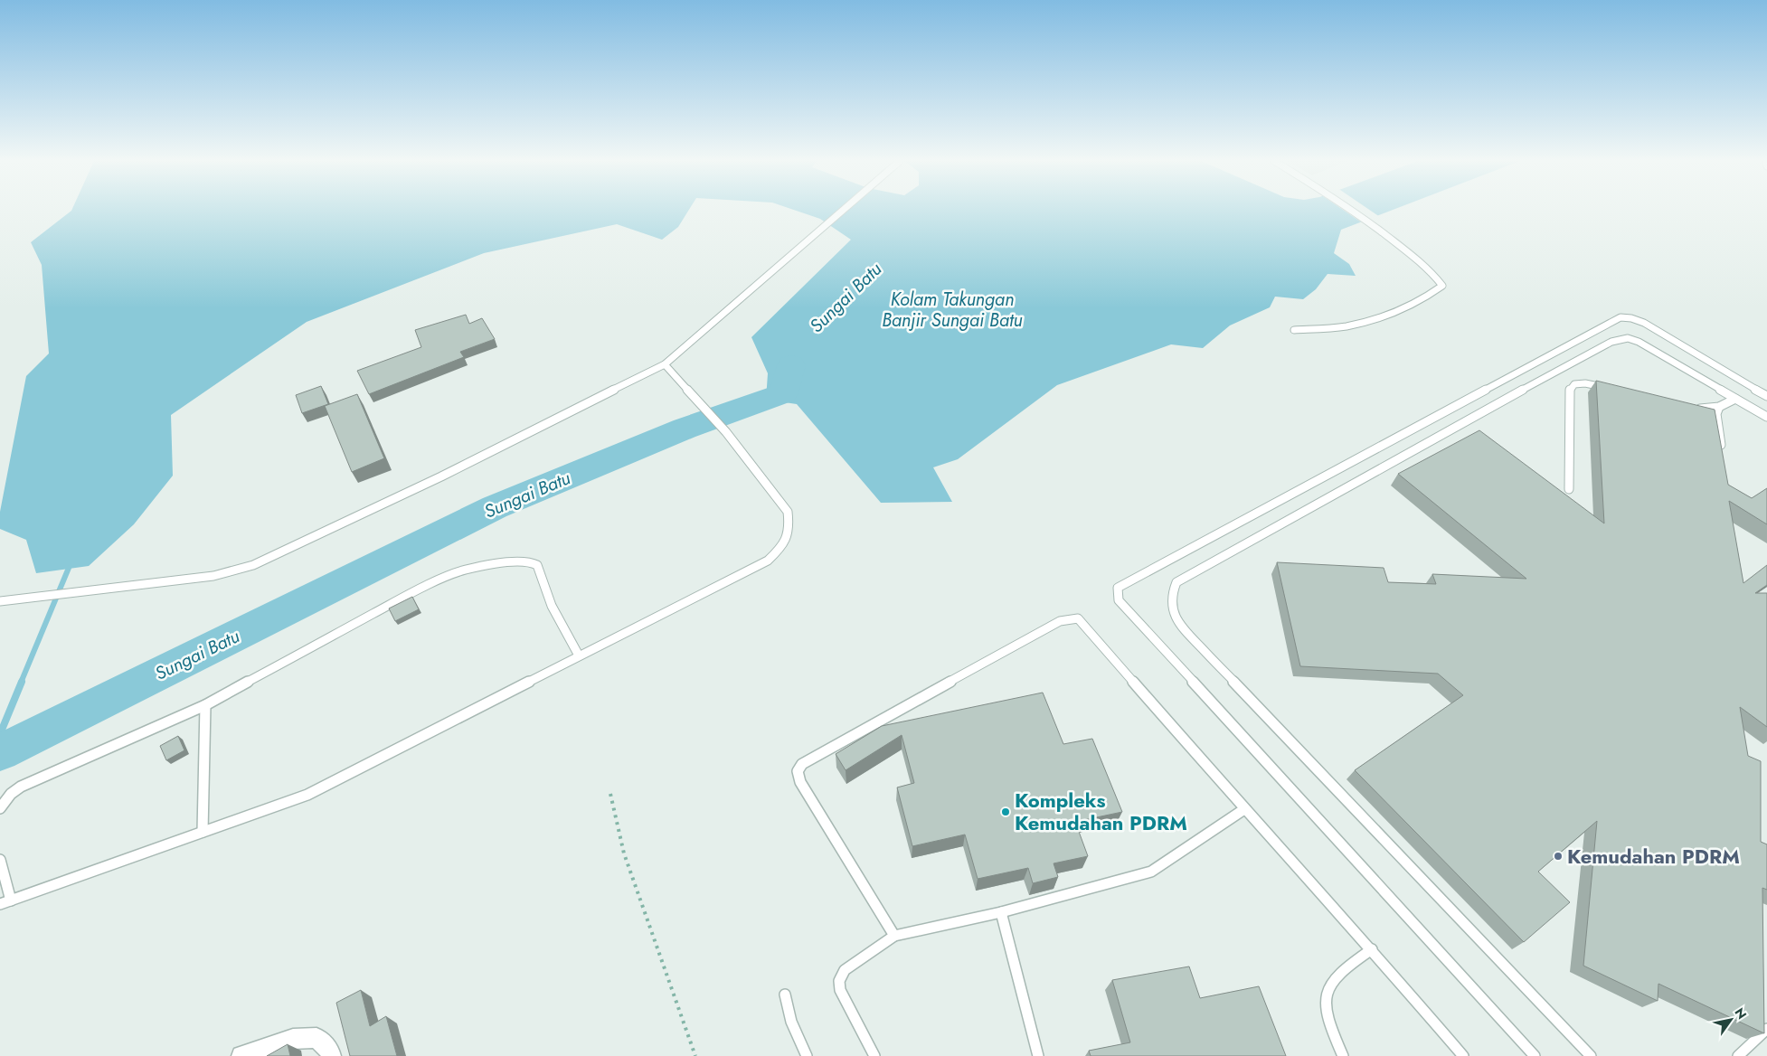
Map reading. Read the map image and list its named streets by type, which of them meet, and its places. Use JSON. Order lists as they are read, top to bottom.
{
  "water": ["Sungai Batu", "Kolam Takungan Banjir Sungai Batu"],
  "places": ["Kompleks Kemudahan PDRM", "Kemudahan PDRM"],
  "north": "top right"
}
